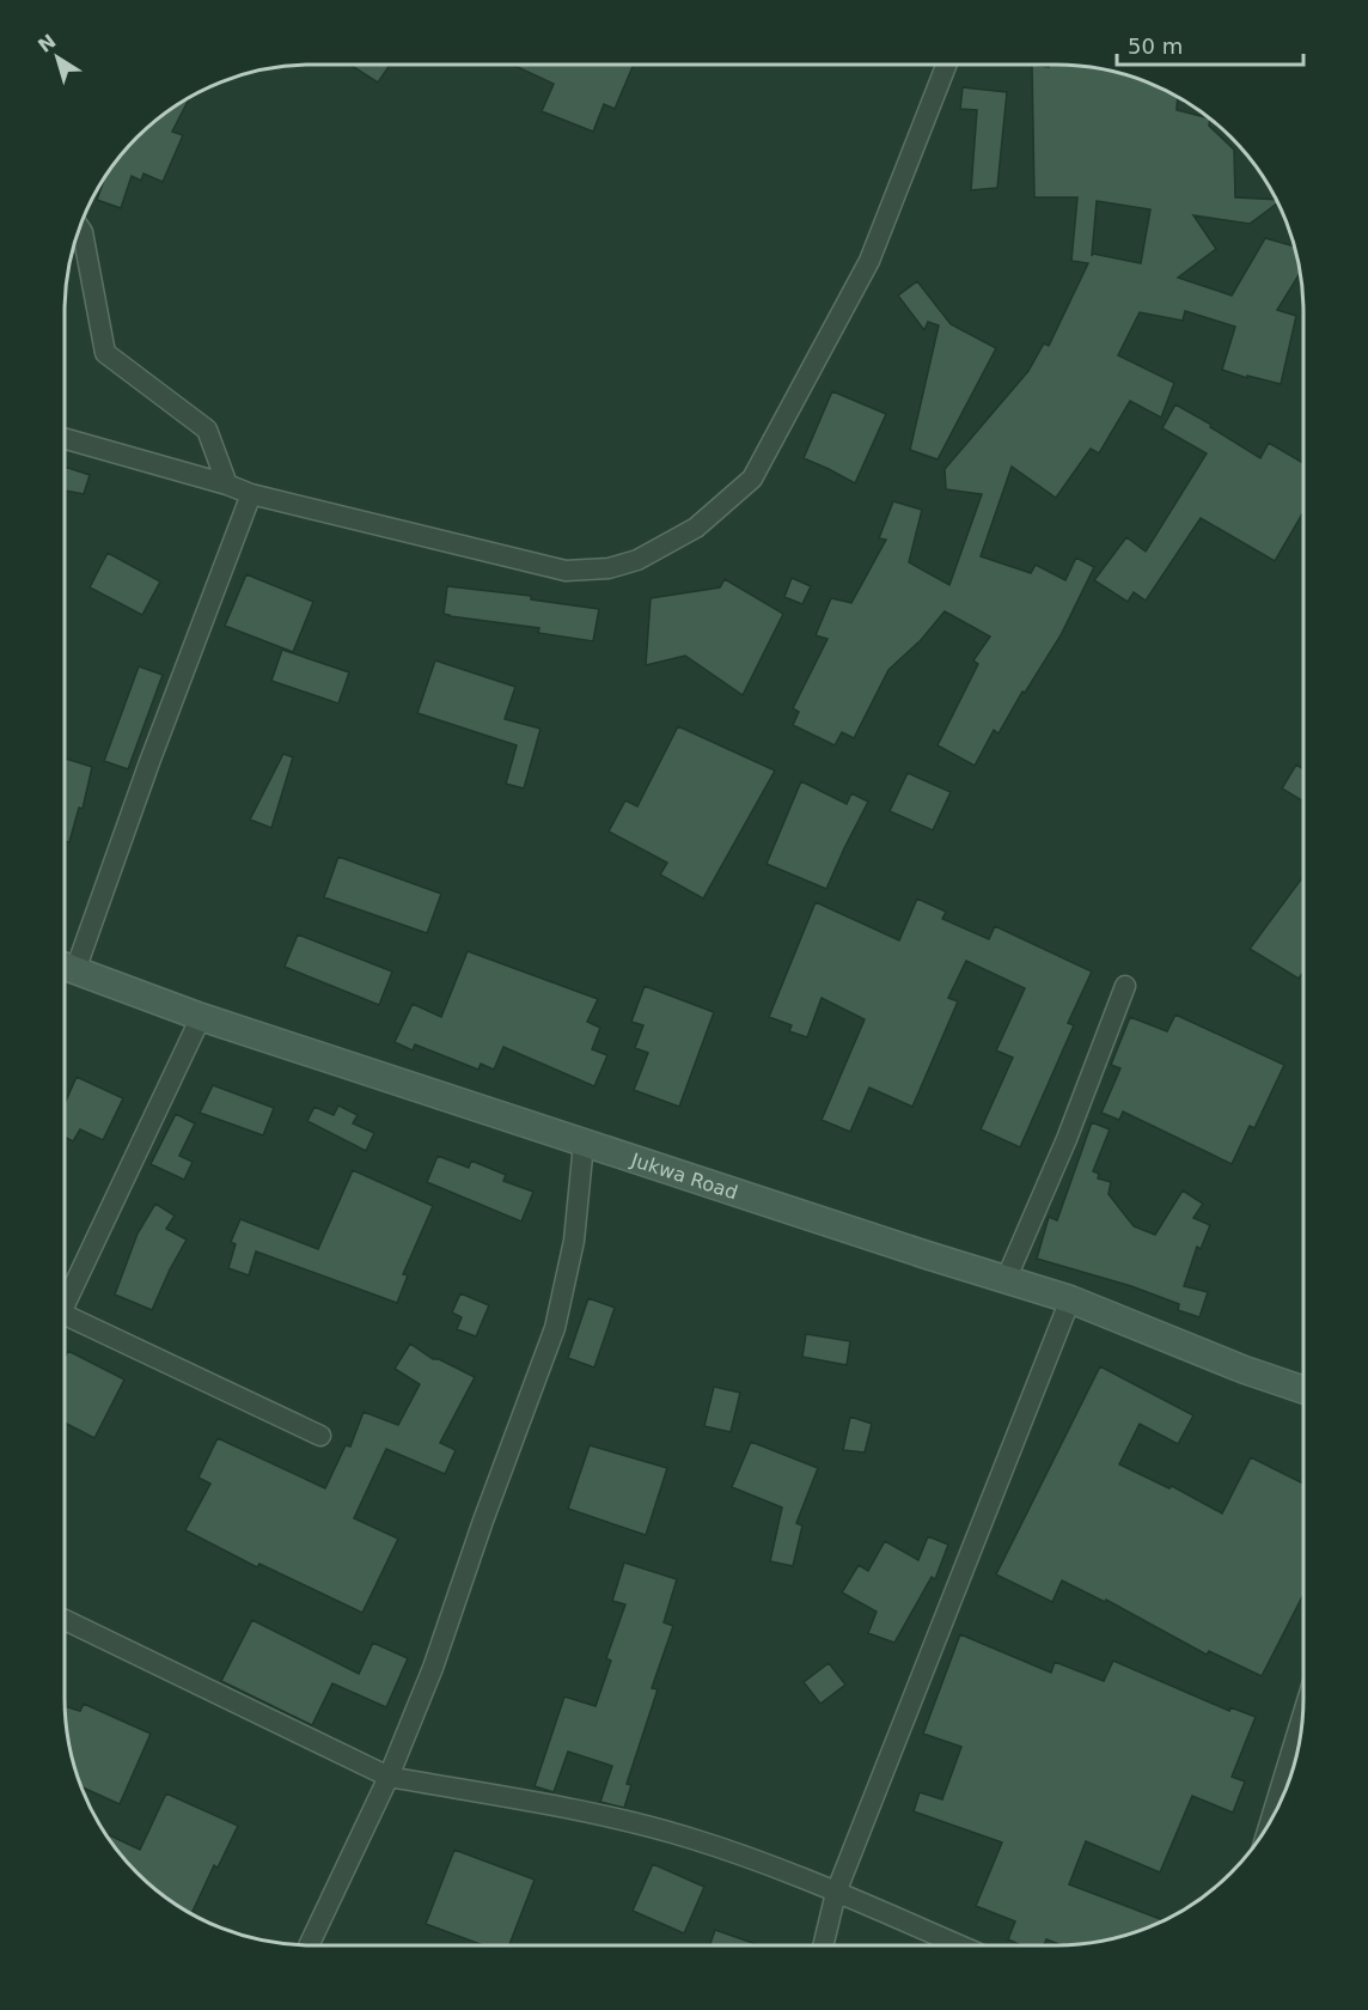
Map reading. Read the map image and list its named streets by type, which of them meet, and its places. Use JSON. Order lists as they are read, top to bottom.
{
  "streets": {
    "main road": ["Jukwa Road"]
  },
  "scale_bar": "50 m",
  "north": "top left"
}
